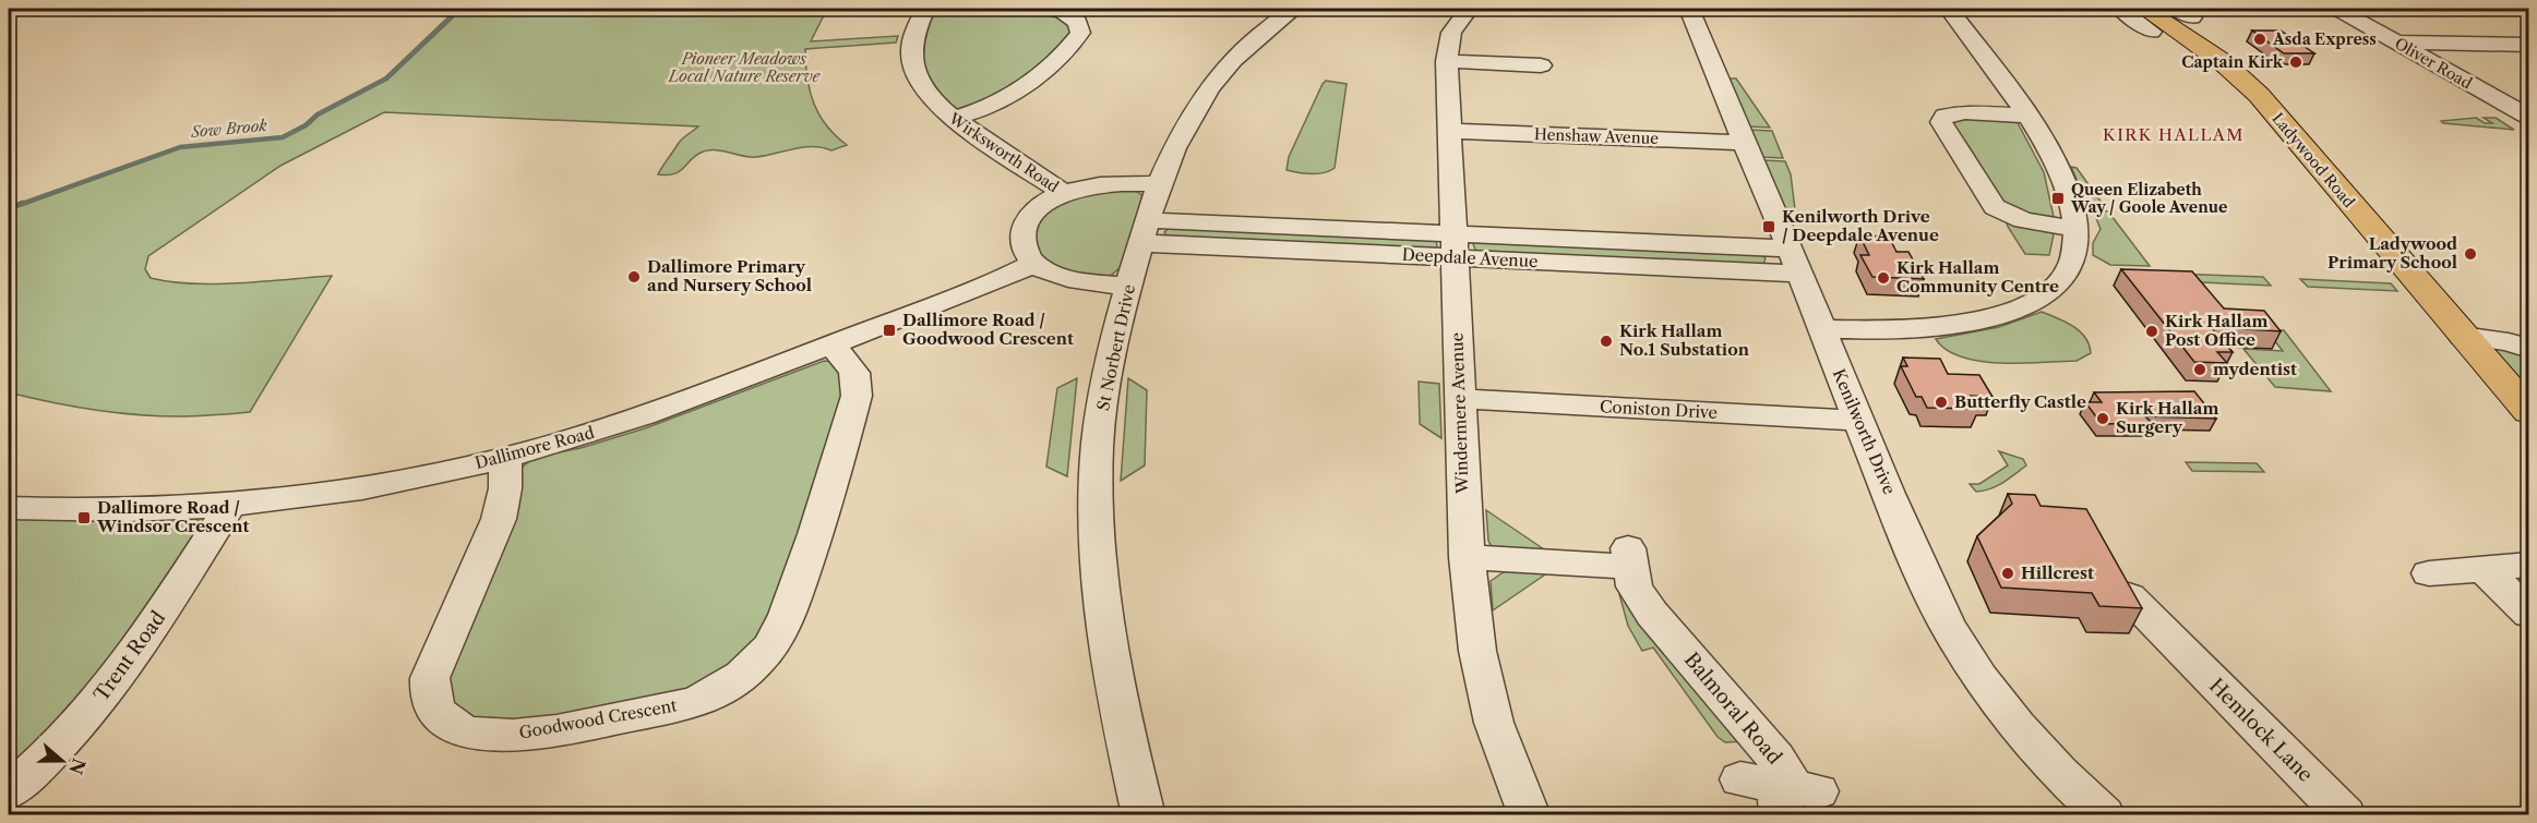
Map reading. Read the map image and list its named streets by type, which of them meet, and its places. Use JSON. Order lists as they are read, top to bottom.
{
  "streets": {
    "main road": ["Ladywood Road"],
    "street": [
      "Oliver Road",
      "Henshaw Avenue",
      "Wirksworth Road",
      "Deepdale Avenue",
      "St Norbert Drive",
      "Coniston Drive",
      "Windermere Avenue",
      "Kenilworth Drive",
      "Dallimore Road",
      "Trent Road",
      "Balmoral Road",
      "Goodwood Crescent",
      "Hemlock Lane"
    ]
  },
  "crossings": [
    ["Henshaw Avenue", "Windermere Avenue"],
    ["Henshaw Avenue", "Kenilworth Drive"],
    ["Deepdale Avenue", "St Norbert Drive"],
    ["Deepdale Avenue", "Windermere Avenue"],
    ["Deepdale Avenue", "Kenilworth Drive"],
    ["Coniston Drive", "Windermere Avenue"],
    ["Coniston Drive", "Kenilworth Drive"],
    ["Windermere Avenue", "Balmoral Road"],
    ["Dallimore Road", "Trent Road"],
    ["Dallimore Road", "Goodwood Crescent"]
  ],
  "districts": ["KIRK HALLAM"],
  "water": ["Sow Brook"],
  "parks": ["Pioneer Meadows Local Nature Reserve"],
  "places": {
    "other": [
      "Asda Express",
      "Captain Kirk",
      "Ladywood Primary School",
      "Dallimore Primary and Nursery School",
      "Kirk Hallam Community Centre",
      "Kirk Hallam Post Office",
      "Kirk Hallam No.1 Substation",
      "mydentist",
      "Butterfly Castle",
      "Kirk Hallam Surgery",
      "Hillcrest"
    ],
    "transit": [
      "Queen Elizabeth Way / Goole Avenue",
      "Kenilworth Drive / Deepdale Avenue",
      "Dallimore Road / Goodwood Crescent",
      "Dallimore Road / Windsor Crescent"
    ]
  },
  "north": "right"
}
